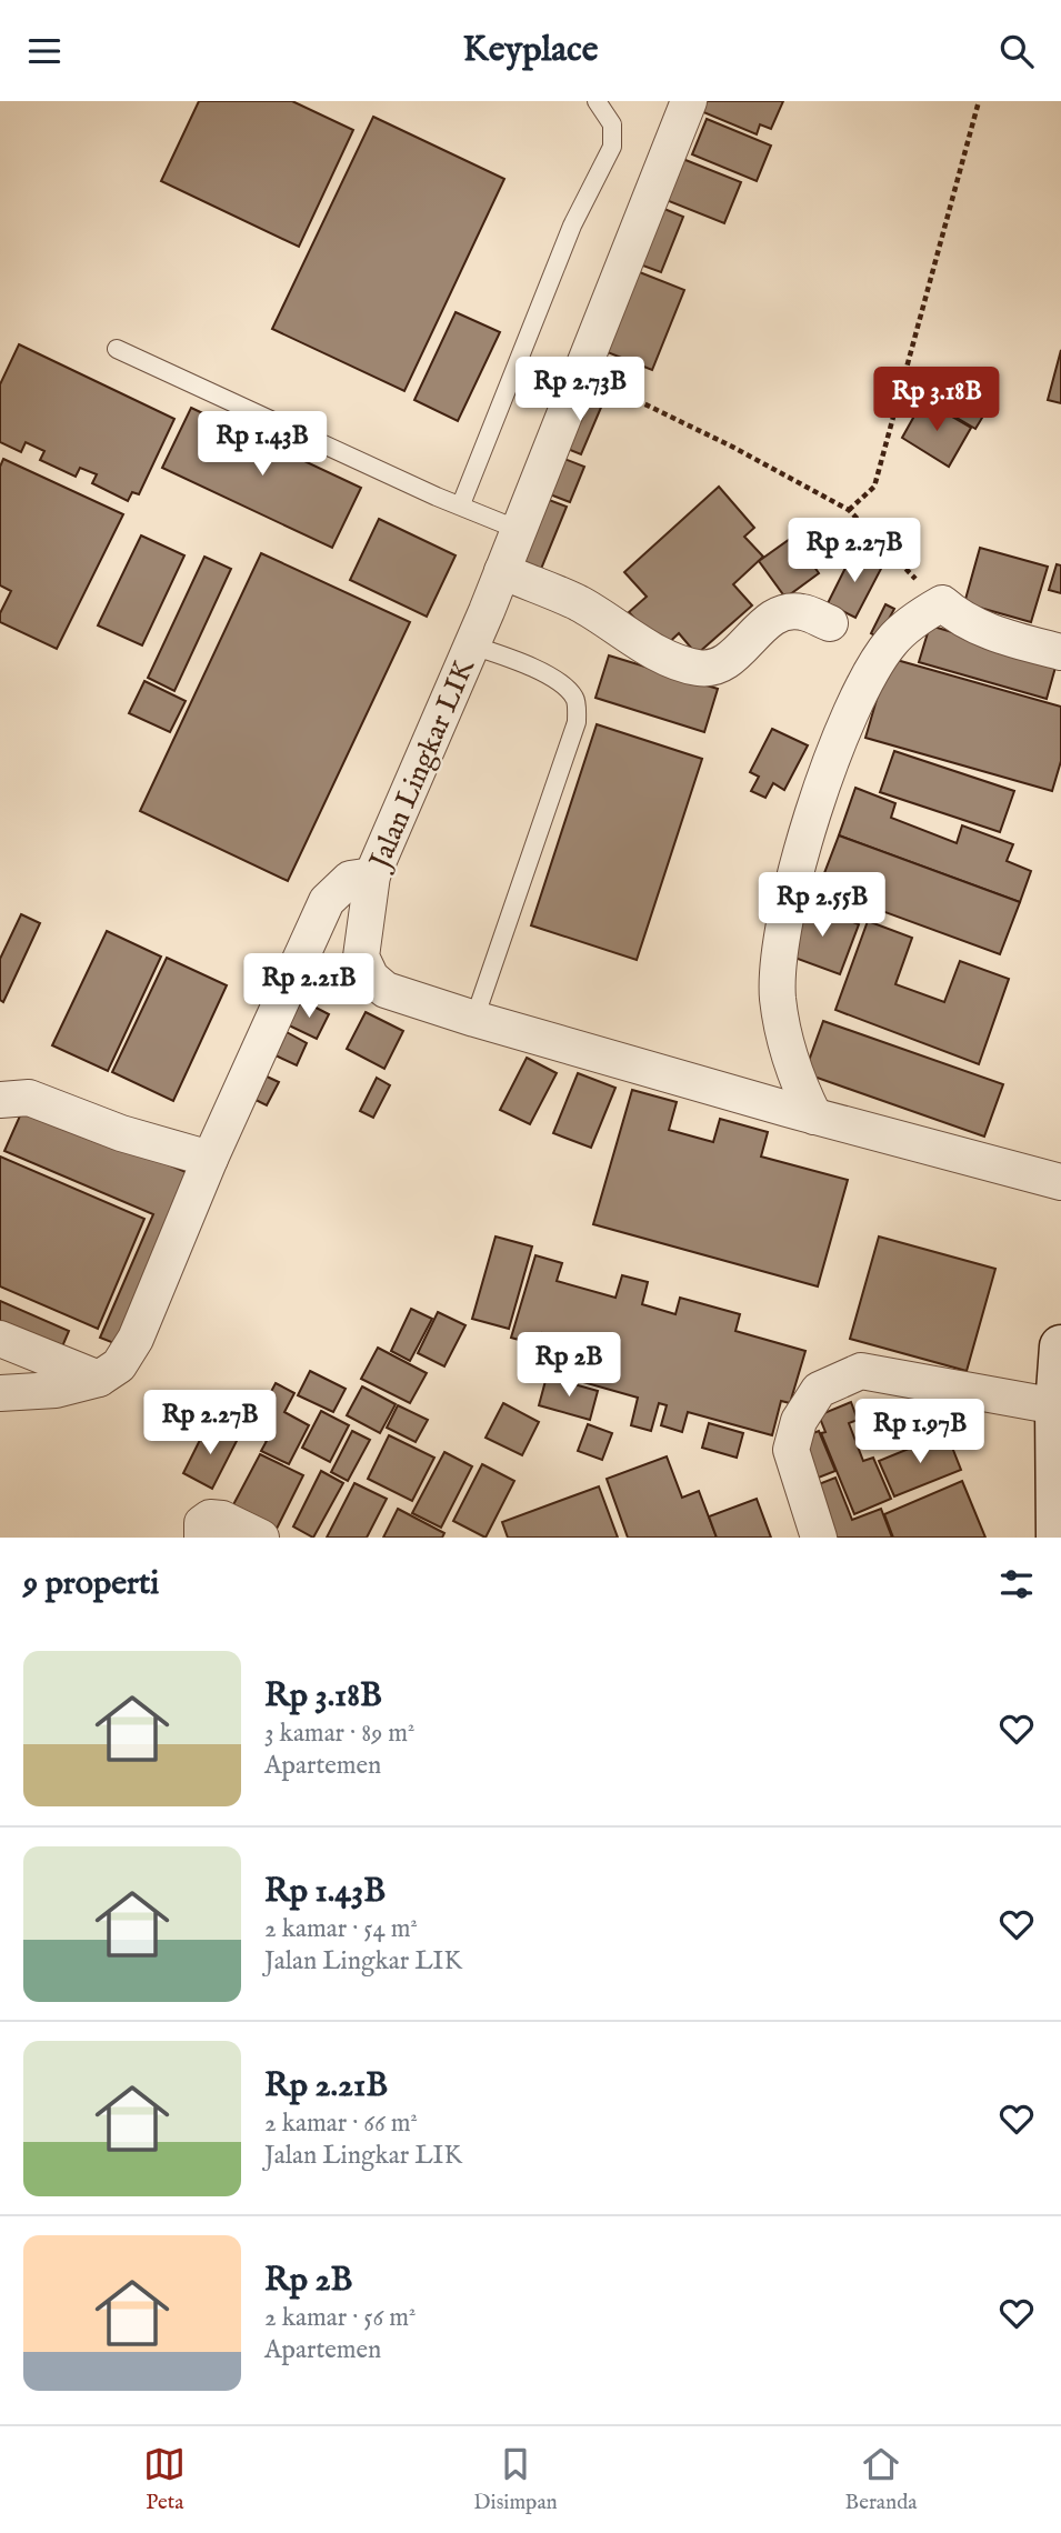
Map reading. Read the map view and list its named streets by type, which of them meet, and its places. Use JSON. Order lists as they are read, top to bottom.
{
  "streets": {
    "street": ["Jalan Lingkar LIK"]
  },
  "page": {
    "header": "Keyplace",
    "price": [
      "Rp 2.73B",
      "Rp 3.18B",
      "Rp 1.43B",
      "Rp 2.27B",
      "Rp 2.55B",
      "Rp 2.21B",
      "Rp 2B",
      "Rp 2.27B",
      "Rp 1.97B"
    ],
    "heading": "9 properti",
    "list": [
      {
        "name": "Rp 3.18B",
        "note": "3 kamar · 89 m² · Apartemen"
      },
      {
        "name": "Rp 1.43B",
        "note": "2 kamar · 54 m² · Jalan Lingkar LIK"
      },
      {
        "name": "Rp 2.21B",
        "note": "2 kamar · 66 m² · Jalan Lingkar LIK"
      },
      {
        "name": "Rp 2B",
        "note": "2 kamar · 56 m² · Apartemen"
      }
    ],
    "tabs": ["Peta", "Disimpan", "Beranda"]
  }
}
